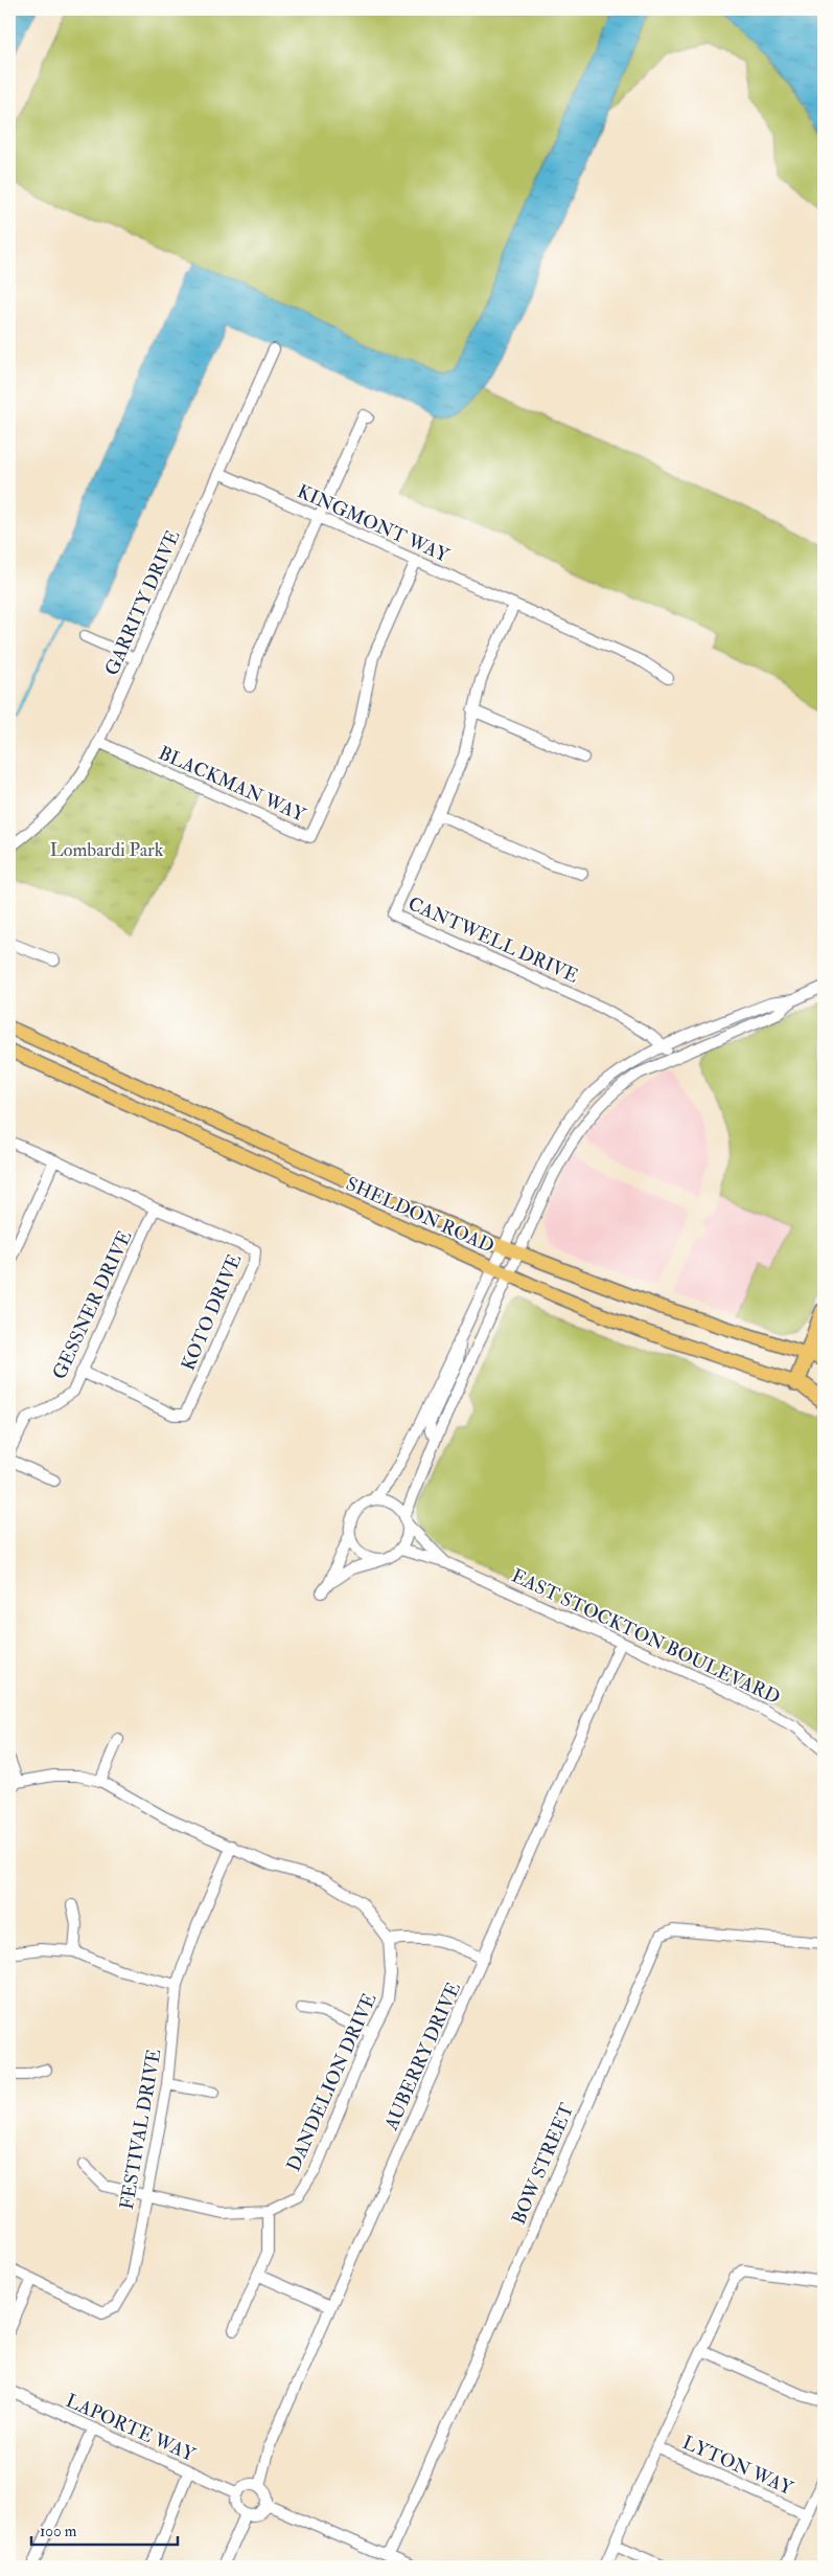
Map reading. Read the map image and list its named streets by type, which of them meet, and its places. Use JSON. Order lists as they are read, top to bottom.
{
  "streets": {
    "main road": ["SHELDON ROAD"],
    "street": [
      "KINGMONT WAY",
      "GARRITY DRIVE",
      "BLACKMAN WAY",
      "CANTWELL DRIVE",
      "GESSNER DRIVE",
      "KOTO DRIVE",
      "EAST STOCKTON BOULEVARD",
      "AUBERRY DRIVE",
      "DANDELION DRIVE",
      "FESTIVAL DRIVE",
      "BOW STREET",
      "LAPORTE WAY",
      "LYTON WAY"
    ]
  },
  "crossings": [
    ["KINGMONT WAY", "GARRITY DRIVE"],
    ["KINGMONT WAY", "BLACKMAN WAY"],
    ["KINGMONT WAY", "CANTWELL DRIVE"],
    ["GARRITY DRIVE", "BLACKMAN WAY"],
    ["GESSNER DRIVE", "KOTO DRIVE"],
    ["EAST STOCKTON BOULEVARD", "AUBERRY DRIVE"],
    ["AUBERRY DRIVE", "LAPORTE WAY"],
    ["DANDELION DRIVE", "FESTIVAL DRIVE"]
  ],
  "parks": ["Lombardi Park"],
  "scale_bar": "100 m"
}
